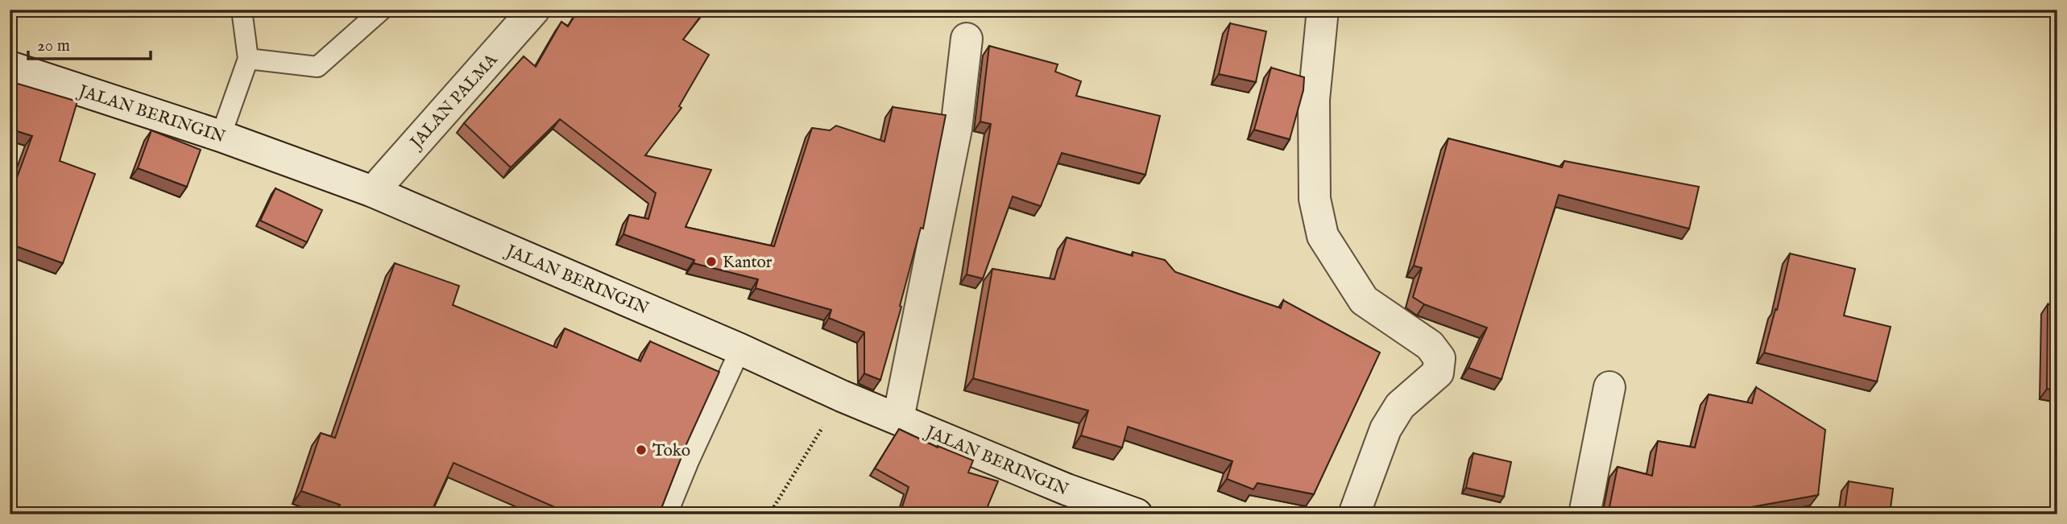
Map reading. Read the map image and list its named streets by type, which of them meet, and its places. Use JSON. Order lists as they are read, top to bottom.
{
  "streets": {
    "street": ["JALAN PALMA", "JALAN BERINGIN"]
  },
  "crossings": [
    ["JALAN PALMA", "JALAN BERINGIN"]
  ],
  "places": ["Kantor", "Toko"],
  "scale_bar": "20 m"
}
